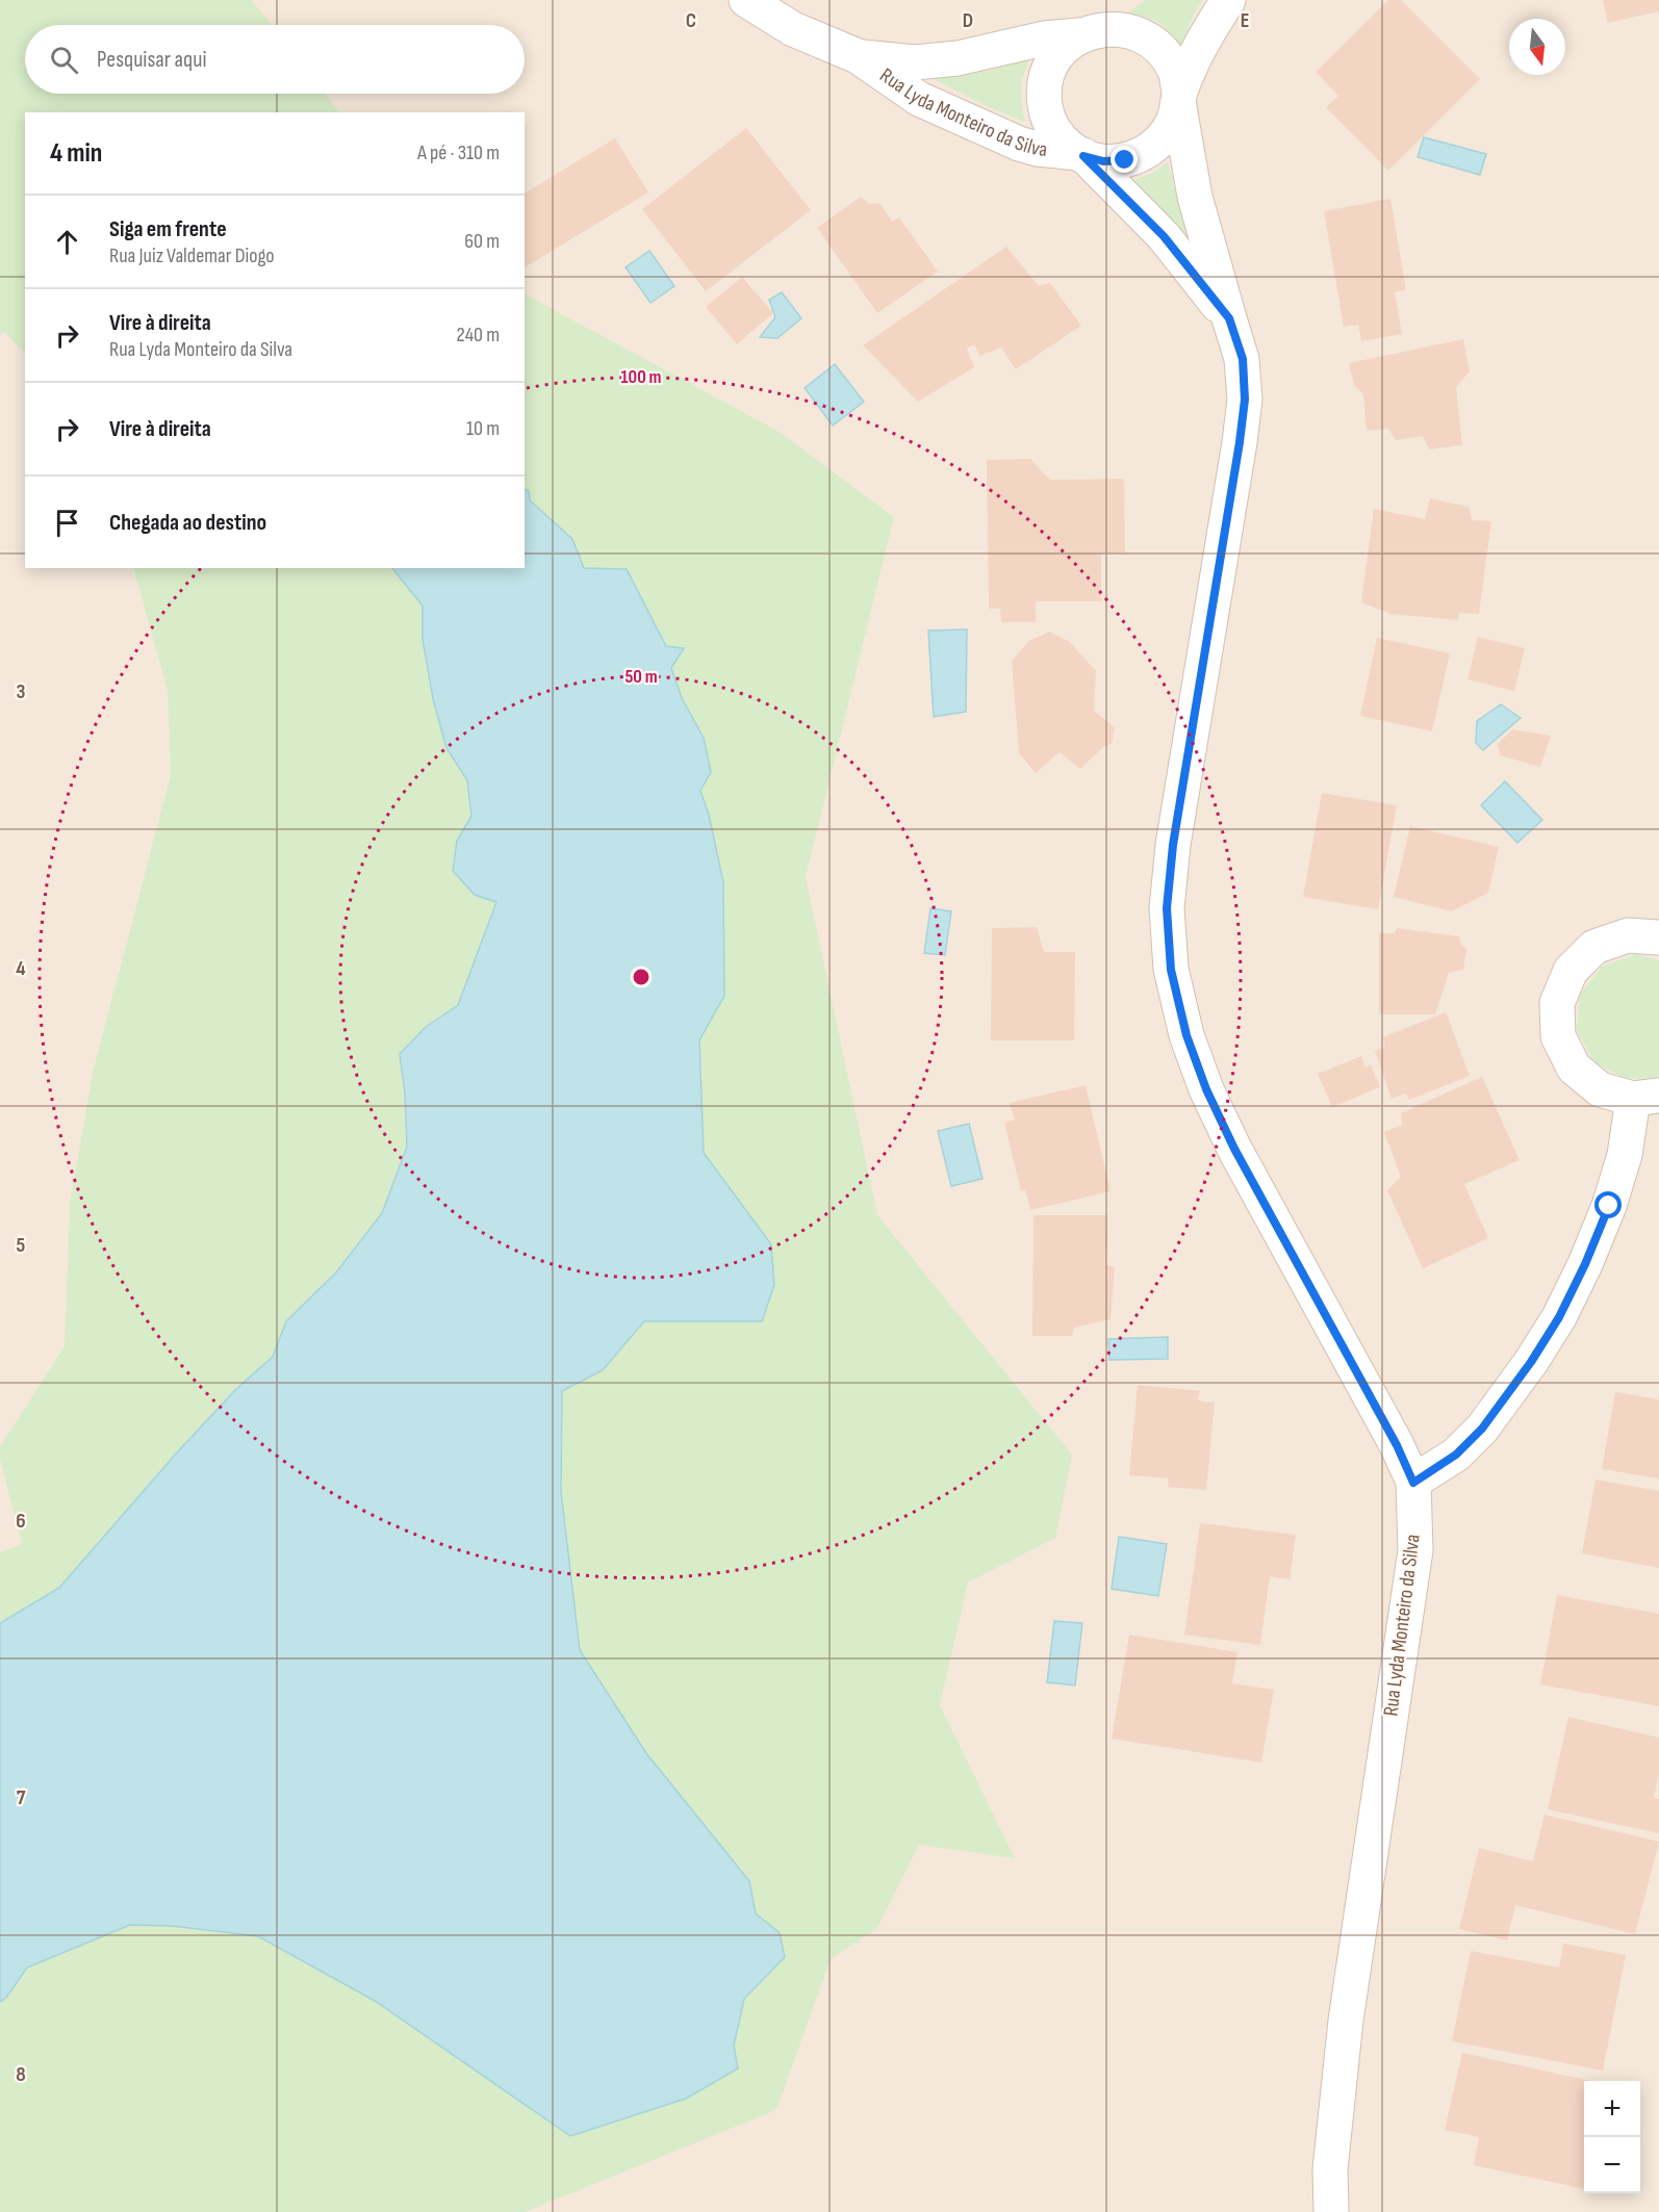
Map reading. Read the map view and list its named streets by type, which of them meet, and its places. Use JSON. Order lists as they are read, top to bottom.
{
  "streets": {
    "street": ["Rua Lyda Monteiro da Silva"]
  },
  "north": "bottom",
  "page": {
    "search": "Pesquisar aqui",
    "heading": ["4 min", "A pé · 310 m"],
    "list": [
      ["Siga em frente", "Rua Juiz Valdemar Diogo", "60 m"],
      ["Vire à direita", "Rua Lyda Monteiro da Silva", "240 m"],
      ["Vire à direita", "10 m"],
      "Chegada ao destino"
    ],
    "map_buttons": ["+", "−"]
  },
  "grid": {
    "columns": ["C", "D", "E"],
    "rows": [
      "3",
      "4",
      "5",
      "6",
      "7",
      "8"
    ]
  },
  "rings": ["100 m", "50 m"]
}
